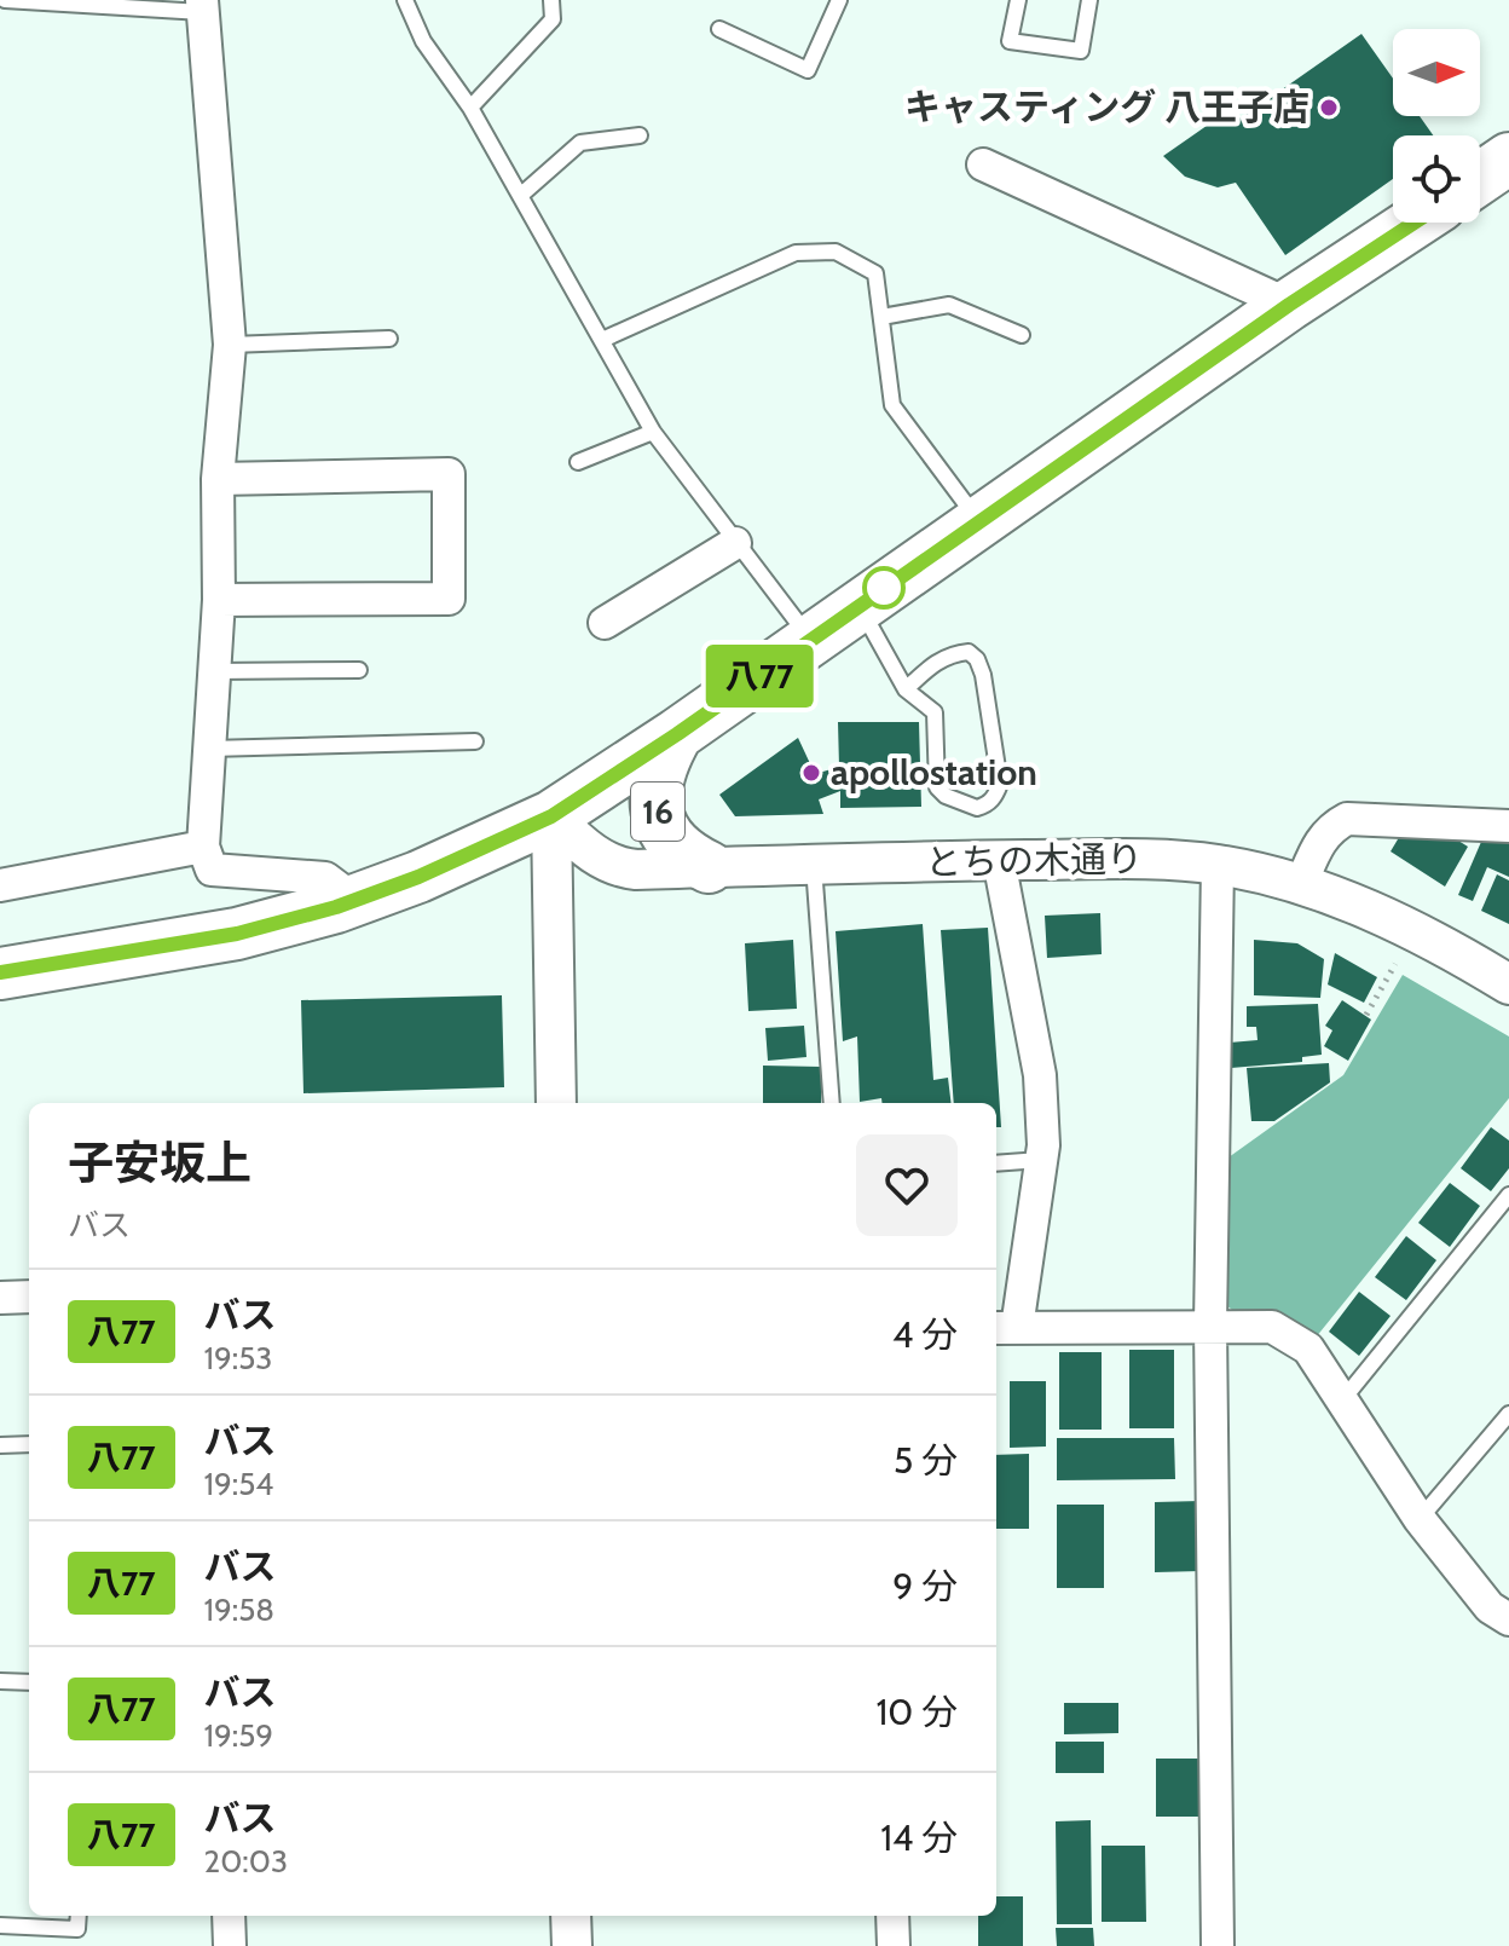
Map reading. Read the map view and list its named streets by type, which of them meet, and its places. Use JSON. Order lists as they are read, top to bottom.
{
  "streets": {
    "highway": ["16"],
    "street": ["とちの木通り"]
  },
  "crossings": [
    ["16", "とちの木通り"]
  ],
  "places": ["キャスティング 八王子店", "apollostation"],
  "lines": ["bus line 八77"],
  "north": "right",
  "page": {
    "on_map": "八77",
    "heading": ["子安坂上", "バス"],
    "list": [
      {
        "mark": "八77",
        "name": "バス",
        "note": "19:53",
        "value": "4 分"
      },
      {
        "mark": "八77",
        "name": "バス",
        "note": "19:54",
        "value": "5 分"
      },
      {
        "mark": "八77",
        "name": "バス",
        "note": "19:58",
        "value": "9 分"
      },
      {
        "mark": "八77",
        "name": "バス",
        "note": "19:59",
        "value": "10 分"
      },
      {
        "mark": "八77",
        "name": "バス",
        "note": "20:03",
        "value": "14 分"
      }
    ]
  }
}
